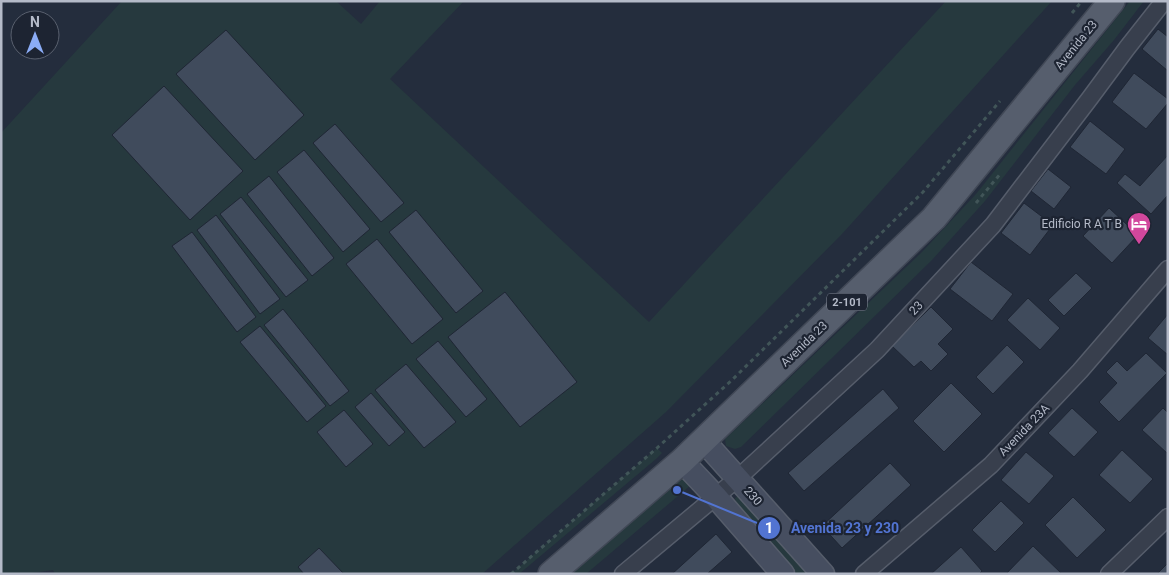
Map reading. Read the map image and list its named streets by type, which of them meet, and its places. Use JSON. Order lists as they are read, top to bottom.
{
  "streets": {
    "main road": ["Avenida 23", "2-101"],
    "street": ["23", "Avenida 23A", "230"]
  },
  "crossings": [
    ["Avenida 23", "230"],
    ["23", "230"]
  ],
  "places": {
    "hotel": ["Edificio R A T B"],
    "other": ["Avenida 23 y 230"]
  },
  "north": "top"
}
